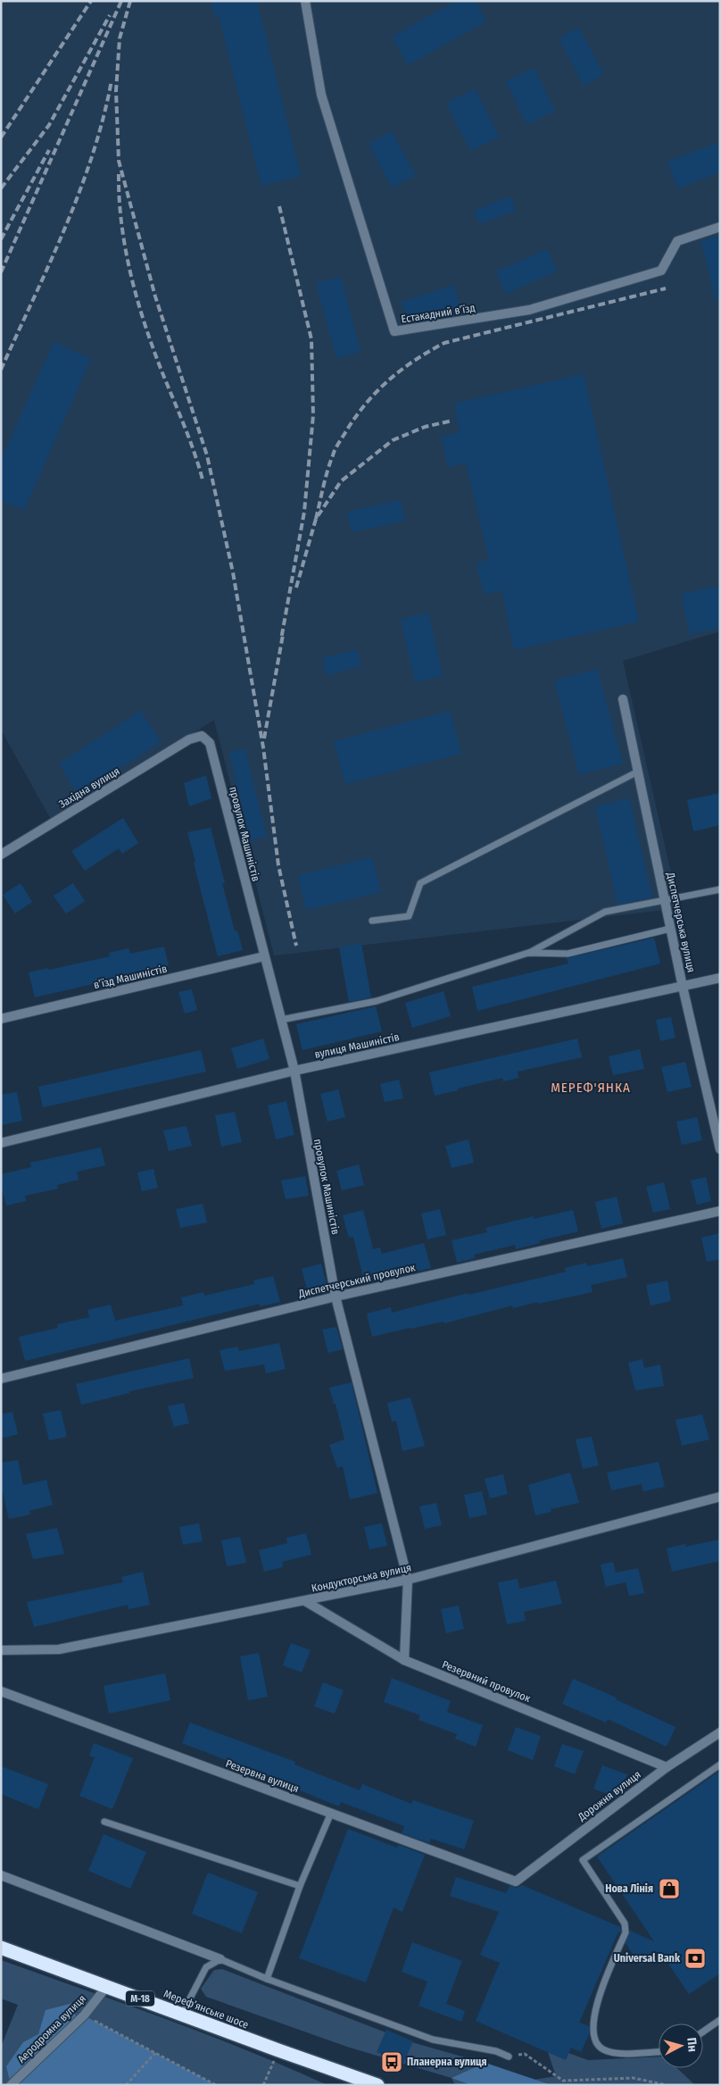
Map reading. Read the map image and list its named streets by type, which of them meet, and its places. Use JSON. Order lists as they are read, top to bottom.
{
  "streets": {
    "highway": ["М-18", "Мереф’янське шосе"],
    "street": [
      "Естакадний в’їзд",
      "Західна вулиця",
      "провулок Машиністів",
      "Диспетчерська вулиця",
      "в’їзд Машиністів",
      "вулиця Машиністів",
      "Диспетчерський провулок",
      "Кондукторська вулиця",
      "Резервний провулок",
      "Резервна вулиця",
      "Дорожня вулиця",
      "Аеродромна вулиця"
    ]
  },
  "crossings": [
    ["Західна вулиця", "провулок Машиністів"],
    ["провулок Машиністів", "в’їзд Машиністів"],
    ["провулок Машиністів", "вулиця Машиністів"],
    ["провулок Машиністів", "Диспетчерський провулок"],
    ["провулок Машиністів", "Кондукторська вулиця"],
    ["провулок Машиністів", "Резервний провулок"],
    ["Диспетчерська вулиця", "вулиця Машиністів"],
    ["Кондукторська вулиця", "Резервний провулок"],
    ["Резервний провулок", "Дорожня вулиця"],
    ["Резервна вулиця", "Дорожня вулиця"],
    ["Мереф’янське шосе", "Аеродромна вулиця"]
  ],
  "districts": ["МЕРЕФ'ЯНКА"],
  "places": {
    "shop": ["Нова Лінія"],
    "bank": ["Universal Bank"],
    "bus stop": ["Планерна вулиця"]
  },
  "north": "right"
}
